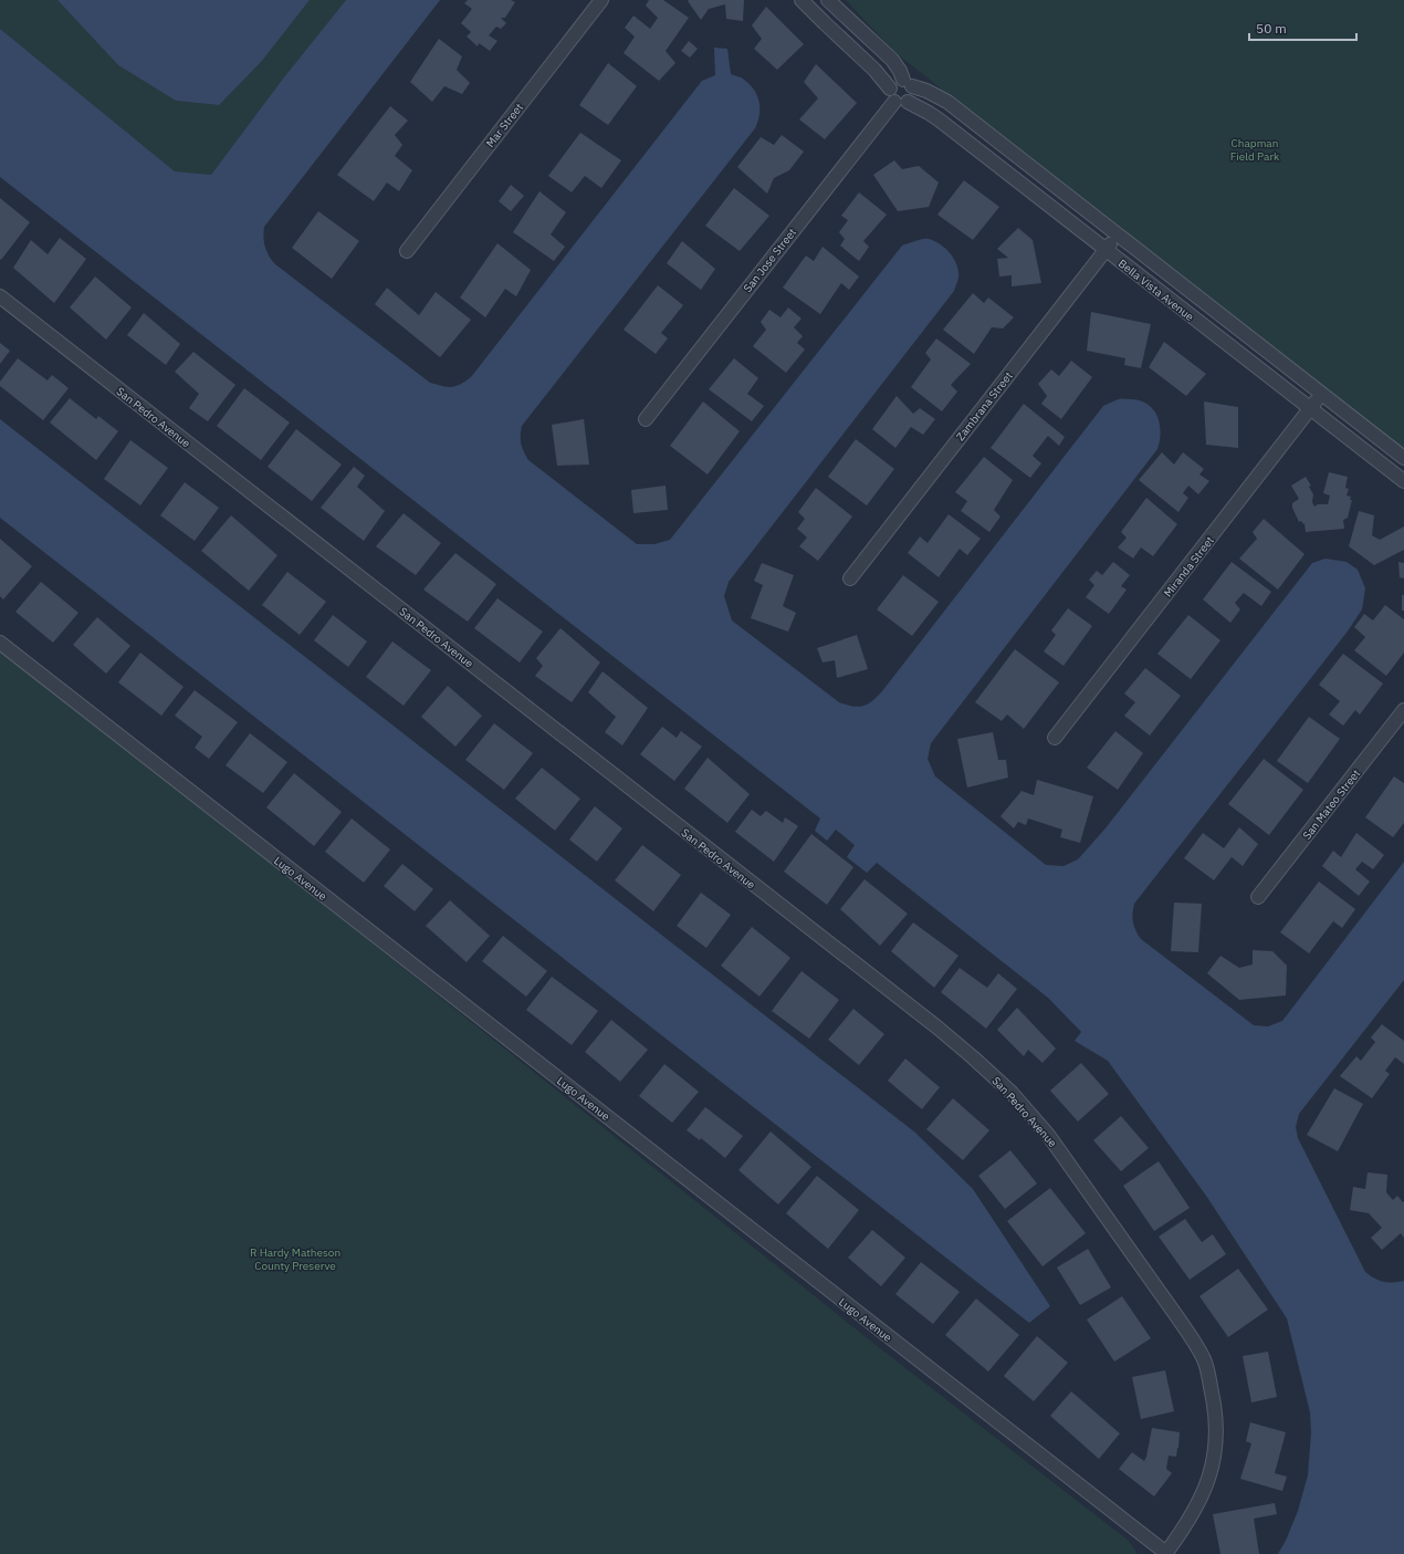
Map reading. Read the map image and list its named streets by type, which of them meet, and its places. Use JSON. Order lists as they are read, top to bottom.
{
  "streets": {
    "street": [
      "Mar Street",
      "San Jose Street",
      "Bella Vista Avenue",
      "Zambrana Street",
      "San Pedro Avenue",
      "Miranda Street",
      "San Mateo Street",
      "Lugo Avenue"
    ]
  },
  "crossings": [
    ["San Jose Street", "Bella Vista Avenue"],
    ["Bella Vista Avenue", "Zambrana Street"],
    ["Bella Vista Avenue", "Miranda Street"],
    ["San Pedro Avenue", "Lugo Avenue"]
  ],
  "parks": ["Chapman Field Park", "R Hardy Matheson County Preserve"],
  "scale_bar": "50 m"
}
